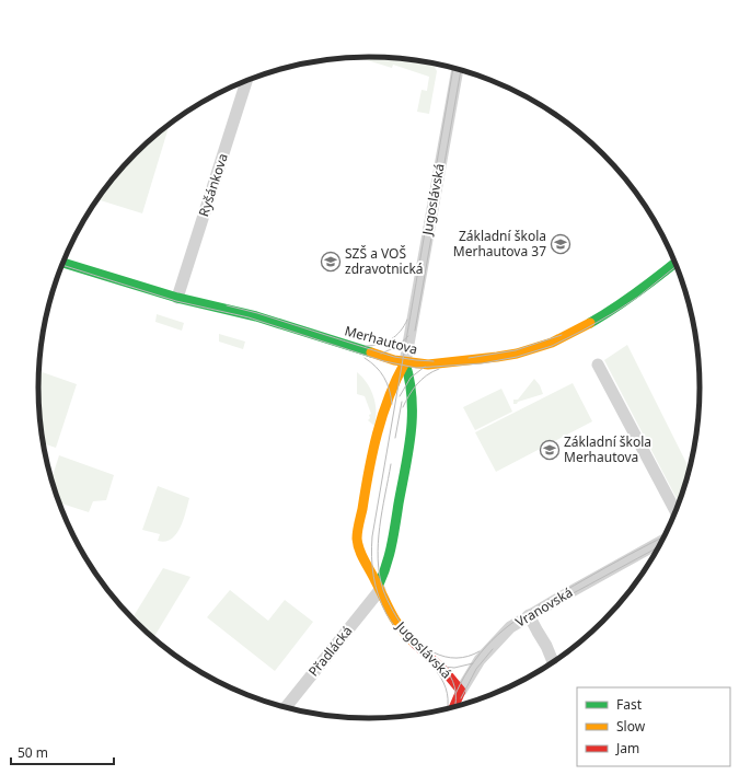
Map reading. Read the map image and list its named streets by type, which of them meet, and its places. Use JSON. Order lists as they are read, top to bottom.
{
  "streets": {
    "street": [
      "Ryšánkova",
      "Jugoslávská",
      "Merhautova",
      "Vranovská",
      "Přadlácká"
    ]
  },
  "crossings": [
    ["Ryšánkova", "Merhautova"],
    ["Jugoslávská", "Merhautova"],
    ["Jugoslávská", "Vranovská"],
    ["Jugoslávská", "Přadlácká"]
  ],
  "places": {
    "school or university": ["Základní škola Merhautova 37", "SZŠ a VOŠ zdravotnická", "Základní škola Merhautova"]
  },
  "legend": ["Fast", "Slow", "Jam"],
  "scale_bar": "50 m"
}
